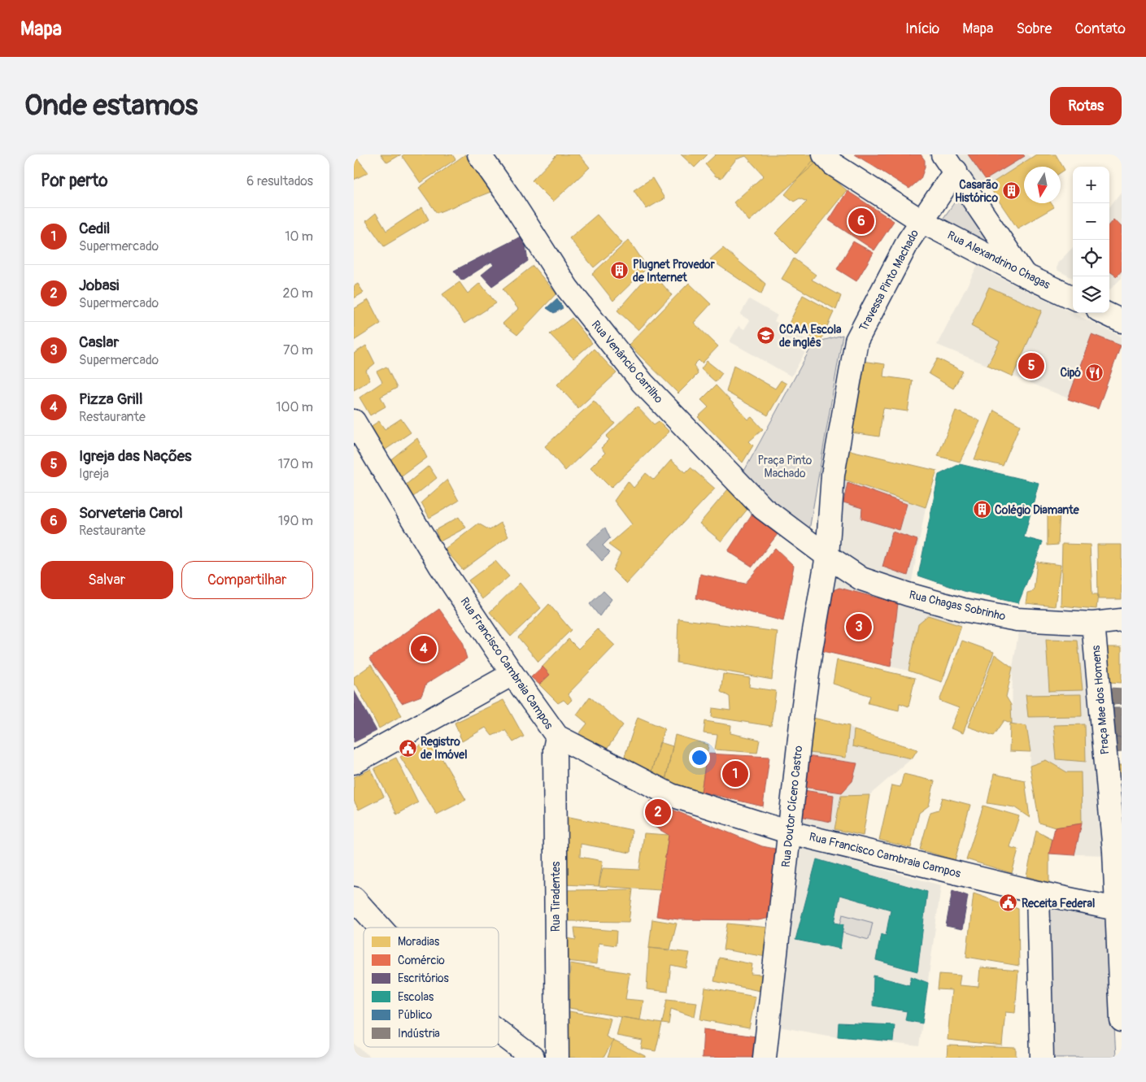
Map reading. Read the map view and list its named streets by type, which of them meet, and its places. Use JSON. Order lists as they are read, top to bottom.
{
  "streets": {
    "street": [
      "Rua Alexandrino Chagas",
      "Travessa Pinto Machado",
      "Rua Venâncio Carrilho",
      "Rua Chagas Sobrinho",
      "Rua Francisco Cambraia Campos",
      "Praça Mae dos Homens",
      "Rua Doutor Cícero Castro",
      "Rua Tiradentes"
    ]
  },
  "crossings": [
    ["Rua Alexandrino Chagas", "Travessa Pinto Machado"],
    ["Travessa Pinto Machado", "Rua Venâncio Carrilho"],
    ["Travessa Pinto Machado", "Rua Chagas Sobrinho"],
    ["Travessa Pinto Machado", "Rua Doutor Cícero Castro"],
    ["Rua Venâncio Carrilho", "Rua Chagas Sobrinho"],
    ["Rua Venâncio Carrilho", "Rua Doutor Cícero Castro"],
    ["Rua Chagas Sobrinho", "Praça Mae dos Homens"],
    ["Rua Chagas Sobrinho", "Rua Doutor Cícero Castro"],
    ["Rua Francisco Cambraia Campos", "Praça Mae dos Homens"],
    ["Rua Francisco Cambraia Campos", "Rua Doutor Cícero Castro"],
    ["Rua Francisco Cambraia Campos", "Rua Tiradentes"]
  ],
  "parks": ["Praça Pinto Machado"],
  "places": {
    "building": ["Casarão Histórico", "Plugnet Provedor de Internet", "Colégio Diamante"],
    "school or university": ["CCAA Escola de inglês"],
    "restaurant": ["Cipó"],
    "public building": ["Registro de Imóvel", "Receita Federal"]
  },
  "legend": [
    "Moradias",
    "Comércio",
    "Escritórios",
    "Escolas",
    "Público",
    "Indústria"
  ],
  "north": "bottom",
  "page": {
    "header": "Mapa",
    "nav": [
      "Início",
      "Mapa",
      "Sobre",
      "Contato"
    ],
    "buttons": [
      "Rotas",
      ["Salvar", "Compartilhar"]
    ],
    "title": "Onde estamos",
    "heading": ["Por perto", "6 resultados"],
    "map_buttons": ["+", "−"],
    "pins": [
      "6",
      "5",
      "3",
      "4",
      "1",
      "2"
    ],
    "list": [
      {
        "mark": "1",
        "name": "Cedil",
        "note": "Supermercado",
        "value": "10 m"
      },
      {
        "mark": "2",
        "name": "Jobasi",
        "note": "Supermercado",
        "value": "20 m"
      },
      {
        "mark": "3",
        "name": "Caslar",
        "note": "Supermercado",
        "value": "70 m"
      },
      {
        "mark": "4",
        "name": "Pizza Grill",
        "note": "Restaurante",
        "value": "100 m"
      },
      {
        "mark": "5",
        "name": "Igreja das Nações",
        "note": "Igreja",
        "value": "170 m"
      },
      {
        "mark": "6",
        "name": "Sorveteria Carol",
        "note": "Restaurante",
        "value": "190 m"
      }
    ]
  }
}
